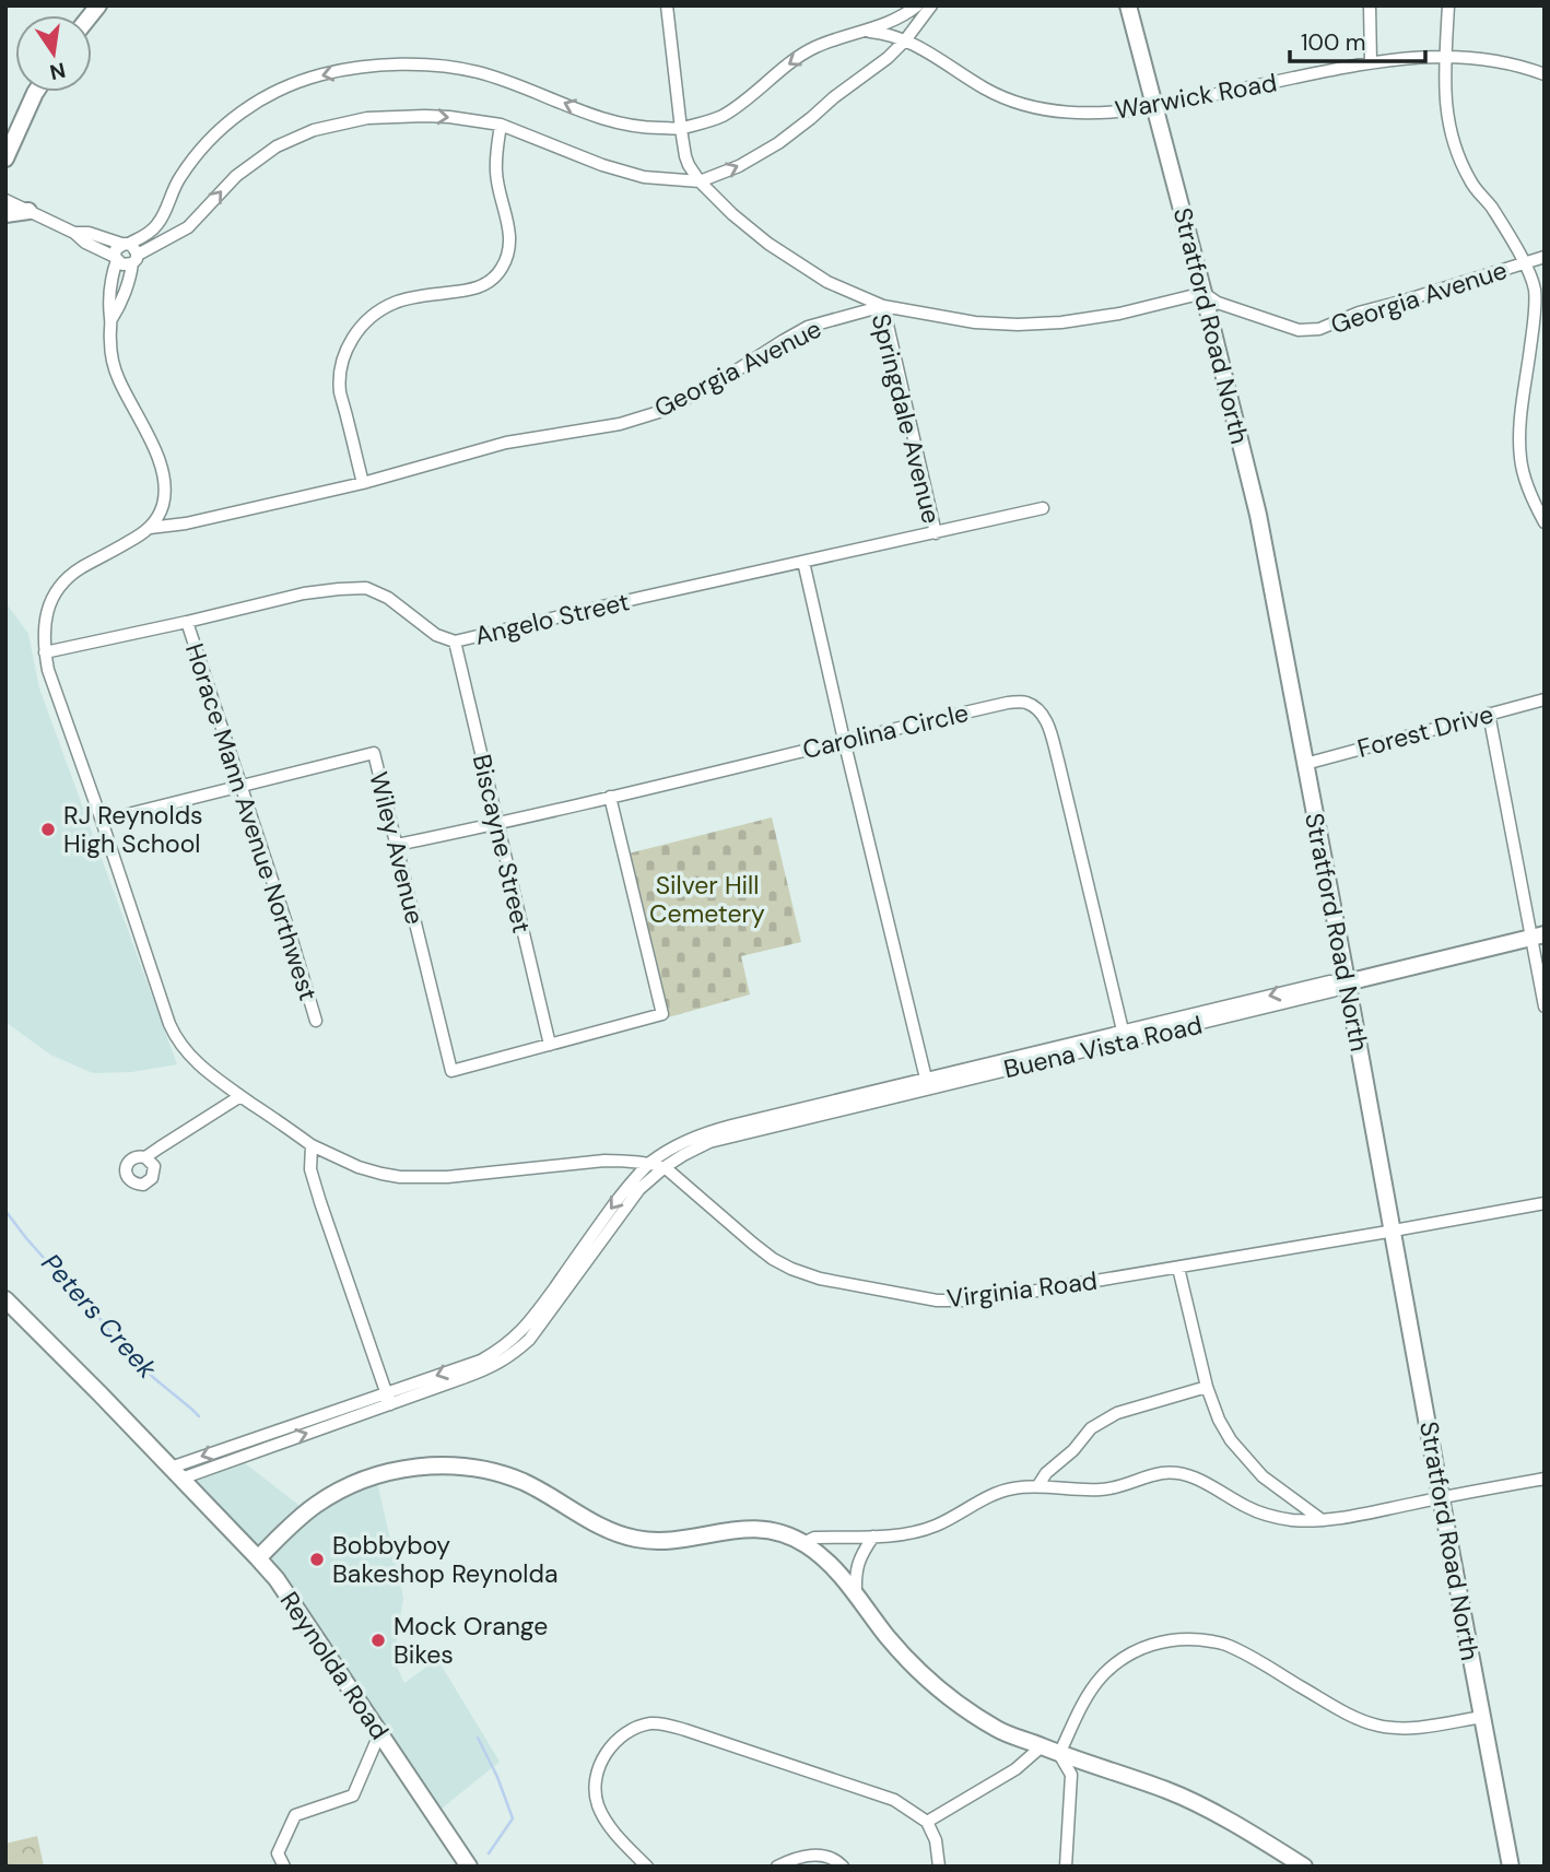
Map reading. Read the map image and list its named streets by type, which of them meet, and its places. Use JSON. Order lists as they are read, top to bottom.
{
  "streets": {
    "main road": ["Stratford Road North", "Buena Vista Road", "Reynolda Road"],
    "street": [
      "Warwick Road",
      "Georgia Avenue",
      "Springdale Avenue",
      "Angelo Street",
      "Carolina Circle",
      "Forest Drive",
      "Horace Mann Avenue Northwest",
      "Biscayne Street",
      "Wiley Avenue",
      "Virginia Road"
    ]
  },
  "crossings": [
    ["Warwick Road", "Stratford Road North"],
    ["Georgia Avenue", "Stratford Road North"],
    ["Georgia Avenue", "Springdale Avenue"],
    ["Georgia Avenue", "Virginia Road"],
    ["Stratford Road North", "Forest Drive"],
    ["Stratford Road North", "Buena Vista Road"],
    ["Stratford Road North", "Virginia Road"],
    ["Springdale Avenue", "Angelo Street"],
    ["Angelo Street", "Horace Mann Avenue Northwest"],
    ["Angelo Street", "Biscayne Street"],
    ["Angelo Street", "Virginia Road"],
    ["Carolina Circle", "Biscayne Street"],
    ["Carolina Circle", "Wiley Avenue"],
    ["Carolina Circle", "Buena Vista Road"],
    ["Horace Mann Avenue Northwest", "Wiley Avenue"],
    ["Biscayne Street", "Wiley Avenue"],
    ["Wiley Avenue", "Virginia Road"],
    ["Buena Vista Road", "Virginia Road"]
  ],
  "water": ["Peters Creek"],
  "parks": ["Silver Hill Cemetery"],
  "places": ["RJ Reynolds High School", "Bobbyboy Bakeshop Reynolda", "Mock Orange Bikes"],
  "scale_bar": "100 m",
  "north": "bottom"
}
